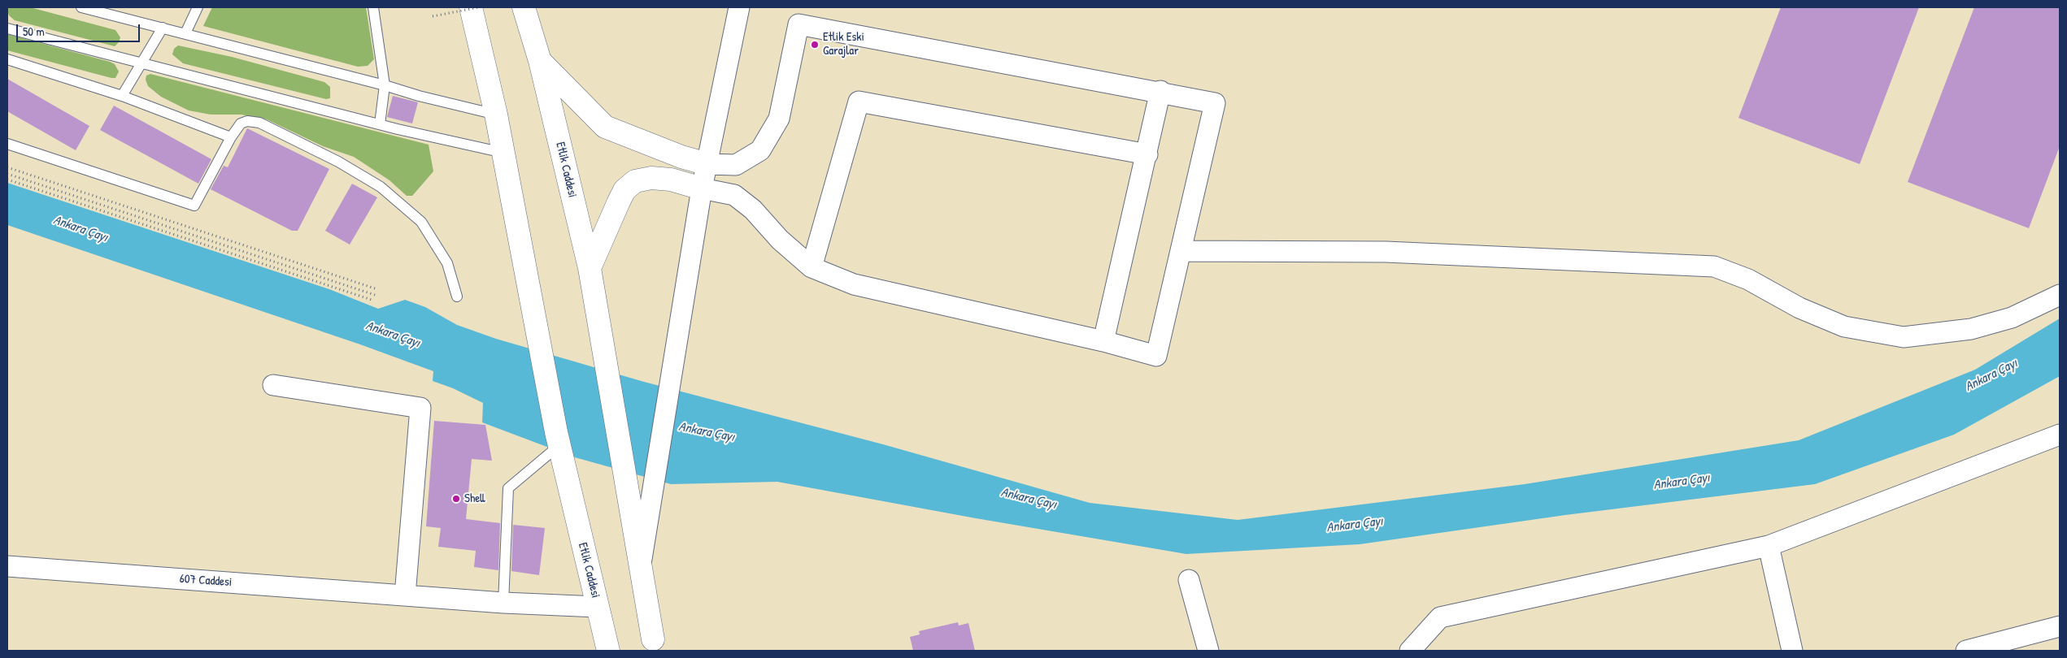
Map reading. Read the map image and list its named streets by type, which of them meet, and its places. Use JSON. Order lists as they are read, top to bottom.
{
  "streets": {
    "main road": ["Etlik Caddesi"],
    "street": ["607 Caddesi"]
  },
  "crossings": [
    ["Etlik Caddesi", "607 Caddesi"]
  ],
  "water": ["Ankara Çayı"],
  "places": ["Etlik Eski Garajlar", "Shell"],
  "scale_bar": "50 m"
}
